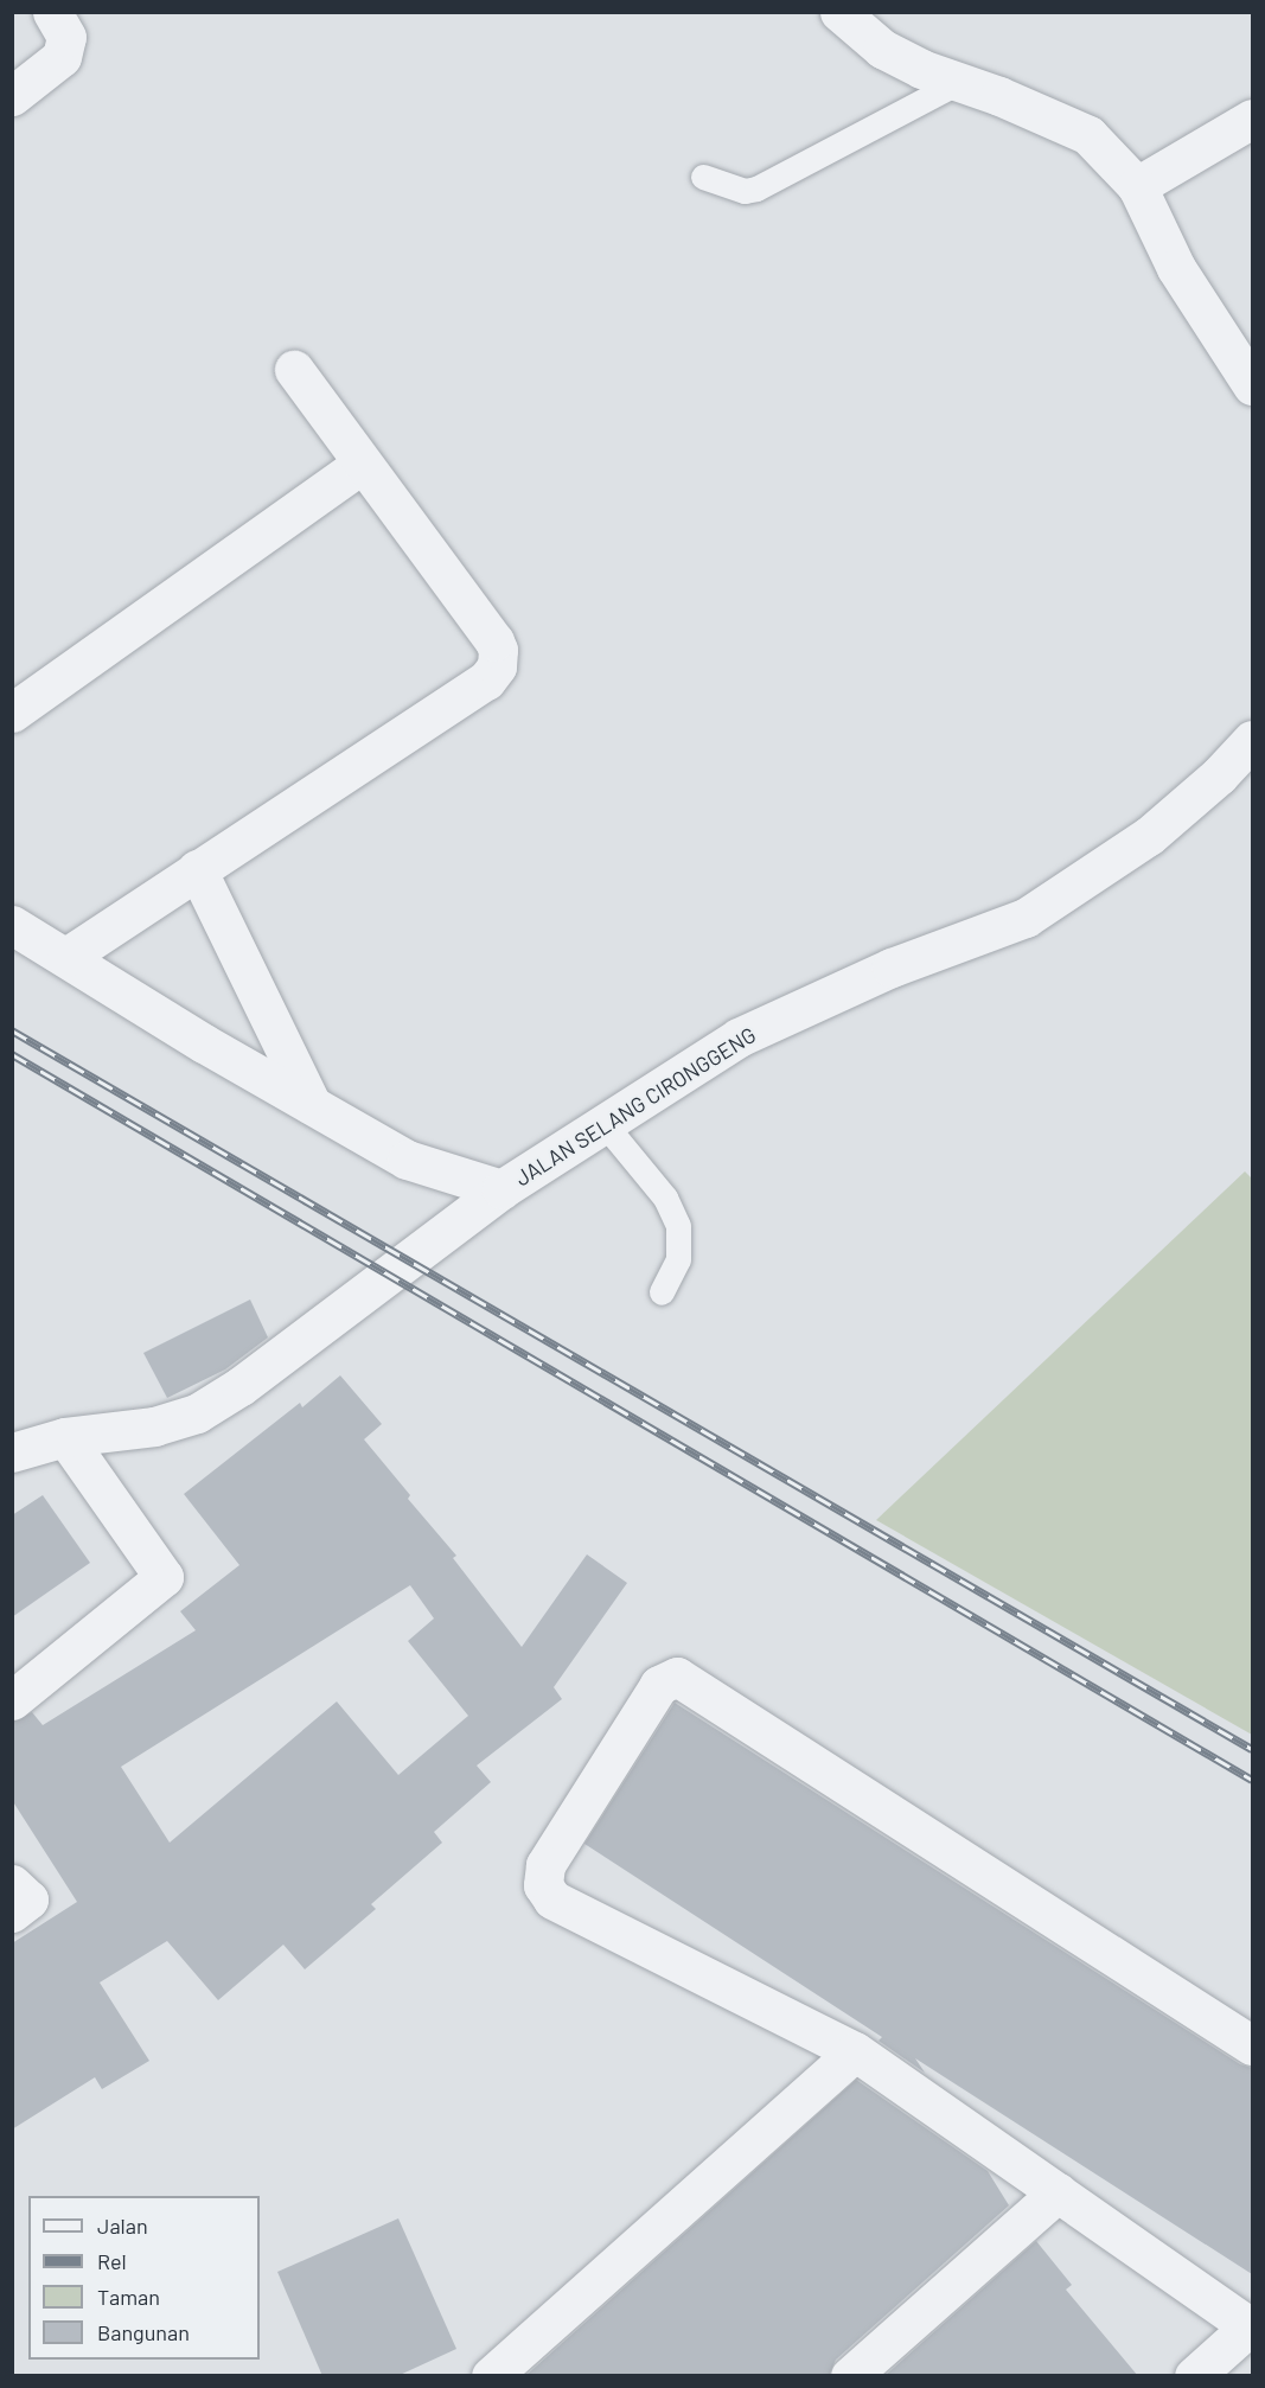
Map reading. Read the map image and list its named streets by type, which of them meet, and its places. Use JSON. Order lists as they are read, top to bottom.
{
  "streets": {
    "street": ["JALAN SELANG CIRONGGENG"]
  },
  "legend": [
    "Jalan",
    "Rel",
    "Taman",
    "Bangunan"
  ]
}
